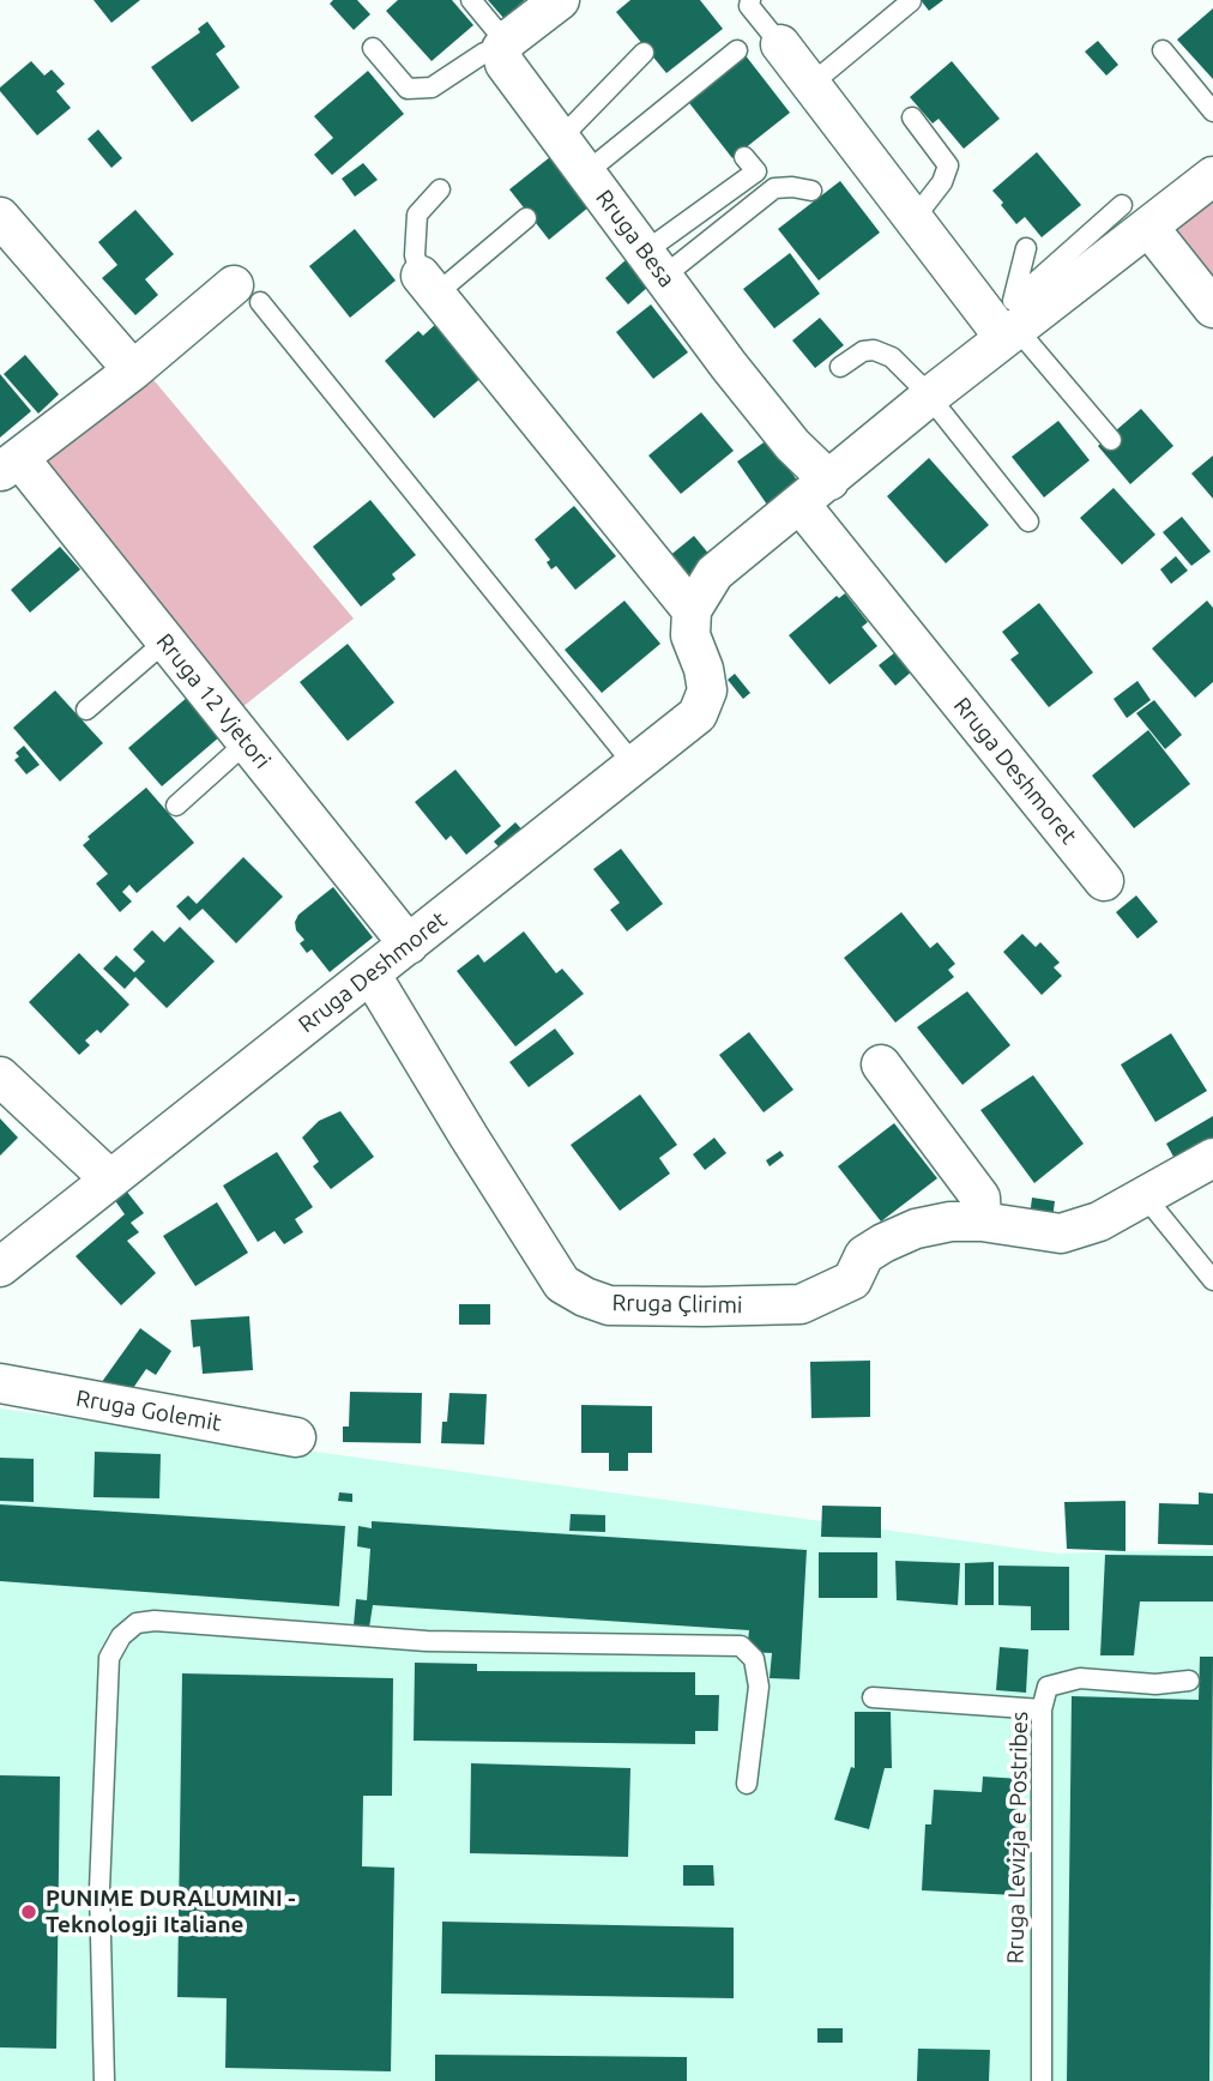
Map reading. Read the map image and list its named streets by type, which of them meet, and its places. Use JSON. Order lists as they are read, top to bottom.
{
  "streets": {
    "street": [
      "Rruga Besa",
      "Rruga 12 Vjetori",
      "Rruga Deshmoret",
      "Rruga Çlirimi",
      "Rruga Golemit"
    ],
    "lane": ["Rruga Levizja e Postribes"]
  },
  "crossings": [
    ["Rruga 12 Vjetori", "Rruga Deshmoret"],
    ["Rruga Deshmoret", "Rruga Çlirimi"]
  ],
  "places": ["PUNIME DURALUMINI - Teknologji Italiane"]
}
